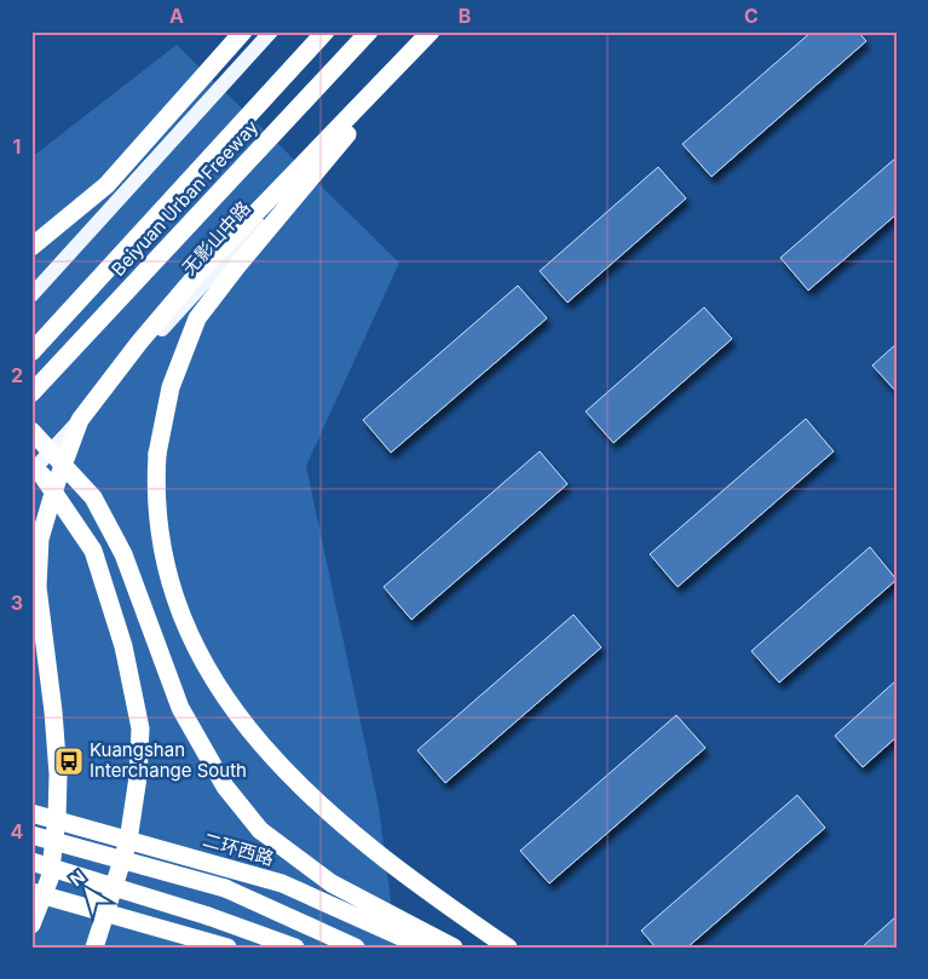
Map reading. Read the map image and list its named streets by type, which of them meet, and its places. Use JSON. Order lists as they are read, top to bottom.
{
  "streets": {
    "highway": ["Beiyuan Urban Freeway", "二环西路"],
    "main road": ["无影山中路"]
  },
  "places": {
    "bus stop": ["Kuangshan Interchange South"]
  },
  "north": "top left",
  "grid": {
    "columns": ["A", "B", "C"],
    "rows": [
      "1",
      "2",
      "3",
      "4"
    ]
  }
}
